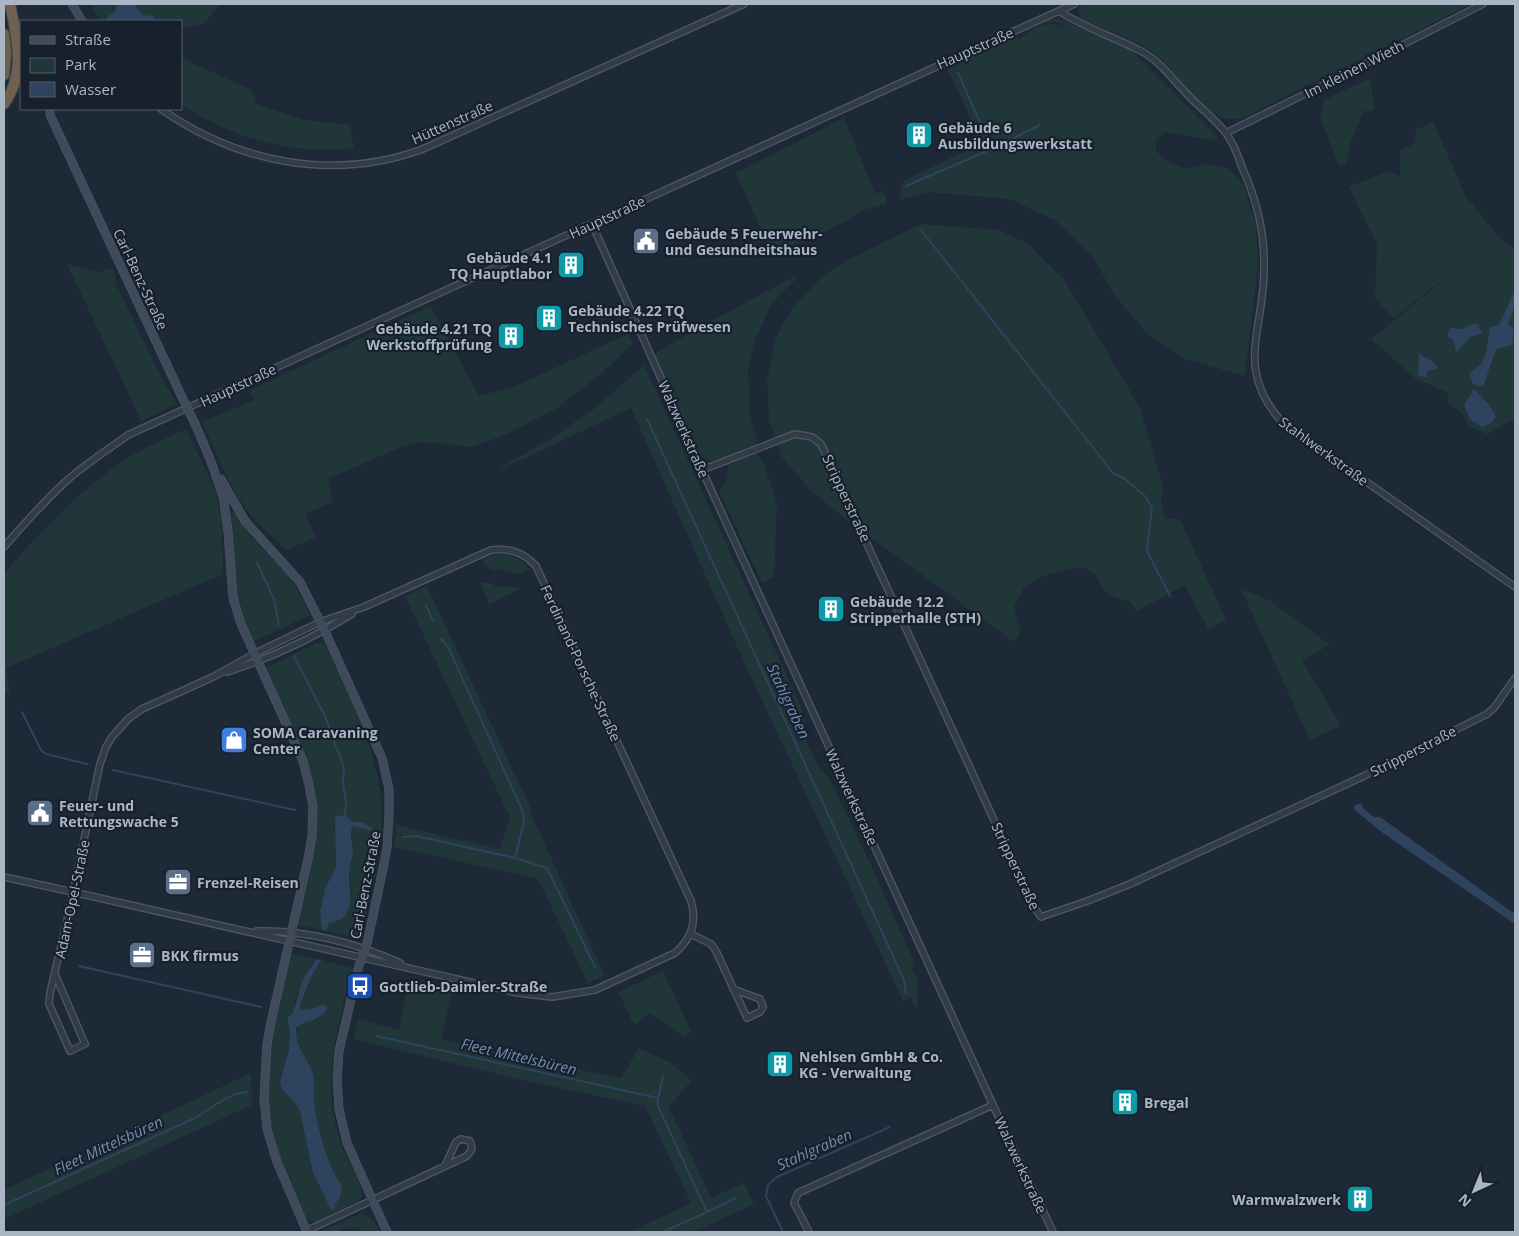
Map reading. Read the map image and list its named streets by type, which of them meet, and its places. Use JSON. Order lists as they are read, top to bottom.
{
  "streets": {
    "street": [
      "Hauptstraße",
      "Im kleinen Wieth",
      "Hüttenstraße",
      "Carl-Benz-Straße",
      "Walzwerkstraße",
      "Stahlwerkstraße",
      "Stripperstraße",
      "Ferdinand-Porsche-Straße",
      "Adam-Opel-Straße"
    ]
  },
  "crossings": [
    ["Hauptstraße", "Walzwerkstraße"],
    ["Hauptstraße", "Stahlwerkstraße"],
    ["Im kleinen Wieth", "Stahlwerkstraße"],
    ["Carl-Benz-Straße", "Ferdinand-Porsche-Straße"],
    ["Carl-Benz-Straße", "Adam-Opel-Straße"],
    ["Walzwerkstraße", "Stripperstraße"],
    ["Ferdinand-Porsche-Straße", "Adam-Opel-Straße"]
  ],
  "water": ["Stahlgraben", "Fleet Mittelsbüren"],
  "places": {
    "building": [
      "Gebäude 6 Ausbildungswerkstatt",
      "Gebäude 4.1 TQ Hauptlabor",
      "Gebäude 4.22 TQ Technisches Prüfwesen",
      "Gebäude 4.21 TQ Werkstoffprüfung",
      "Gebäude 12.2 Stripperhalle (STH)",
      "Nehlsen GmbH & Co. KG - Verwaltung",
      "Bregal",
      "Warmwalzwerk"
    ],
    "public building": ["Gebäude 5 Feuerwehr- und Gesundheitshaus", "Feuer- und Rettungswache 5"],
    "shop": ["SOMA Caravaning Center"],
    "office": ["Frenzel-Reisen", "BKK firmus"],
    "bus stop": ["Gottlieb-Daimler-Straße"]
  },
  "legend": ["Straße", "Park", "Wasser"],
  "north": "bottom left"
}
